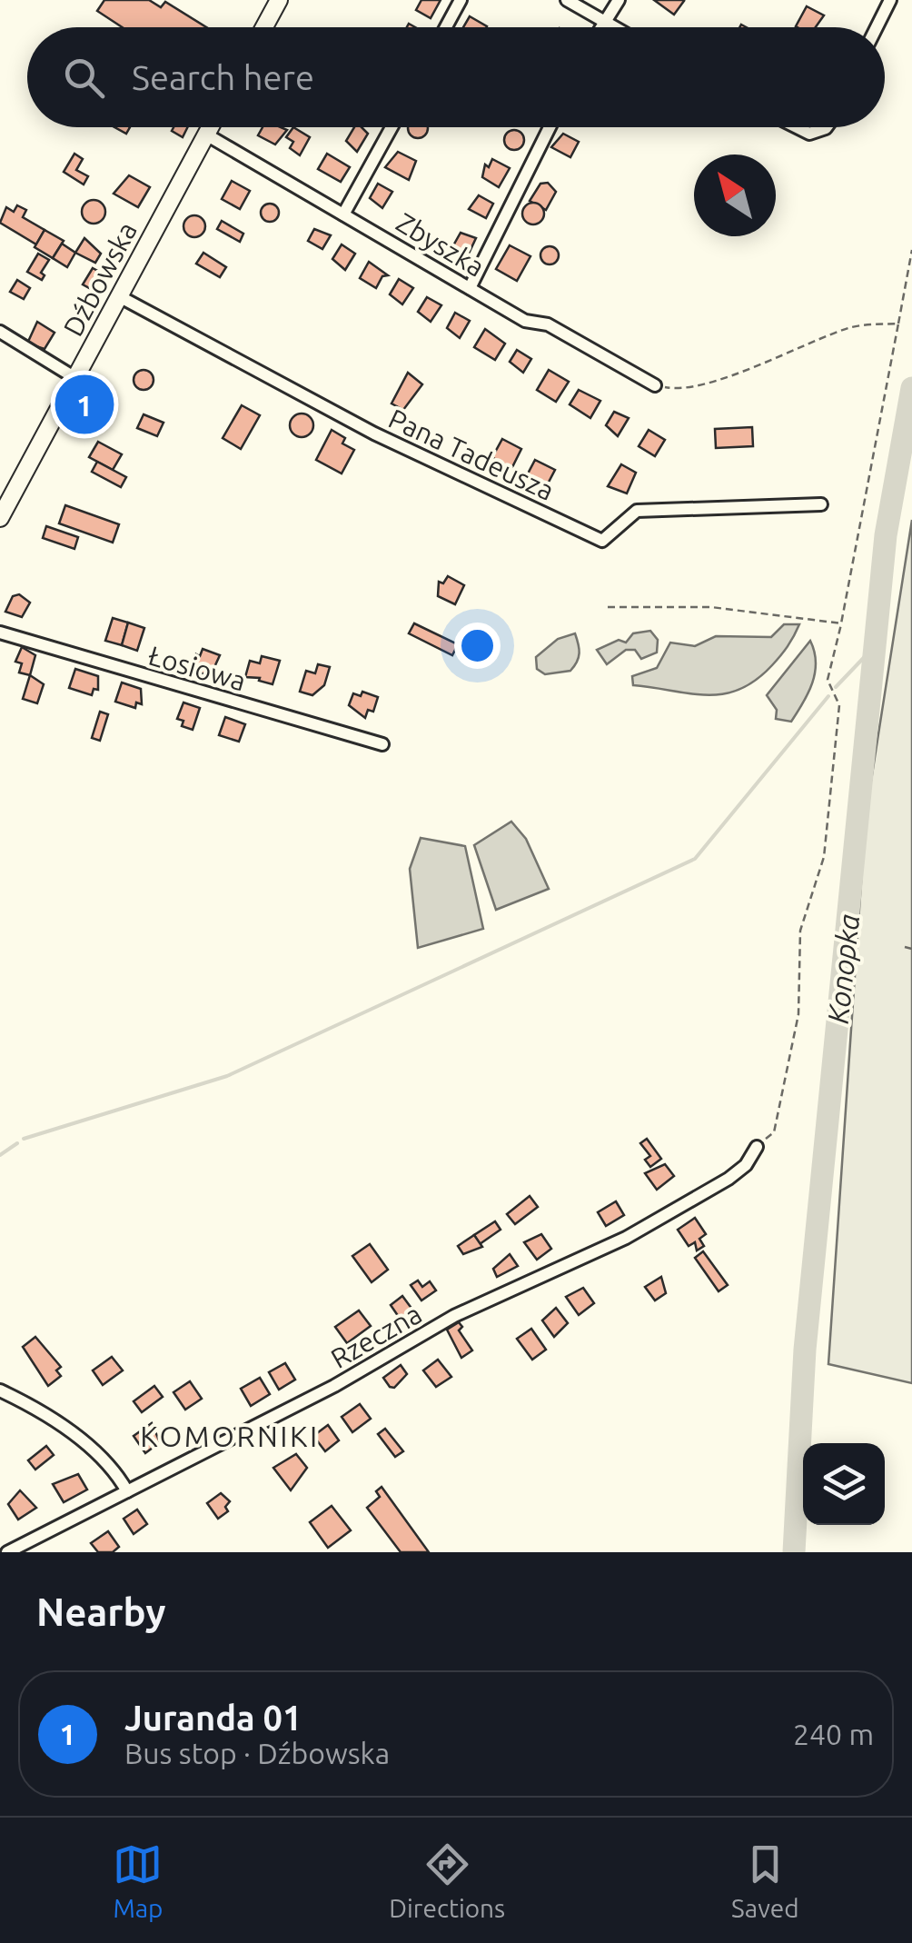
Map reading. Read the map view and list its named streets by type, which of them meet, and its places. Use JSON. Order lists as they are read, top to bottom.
{
  "streets": {
    "main road": ["Dźbowska"],
    "street": [
      "Zbyszka",
      "Pana Tadeusza",
      "Łosiowa",
      "Rzeczna"
    ]
  },
  "crossings": [
    ["Zbyszka", "Dźbowska"],
    ["Dźbowska", "Pana Tadeusza"]
  ],
  "districts": ["KOMORNIKI"],
  "water": ["Konopka"],
  "north": "top left",
  "page": {
    "search": "Search here",
    "pins": "1",
    "heading": "Nearby",
    "list": [
      {
        "mark": "1",
        "name": "Juranda 01",
        "note": "Bus stop · Dźbowska",
        "value": "240 m"
      }
    ],
    "nav": ["Map", "Directions", "Saved"]
  }
}
